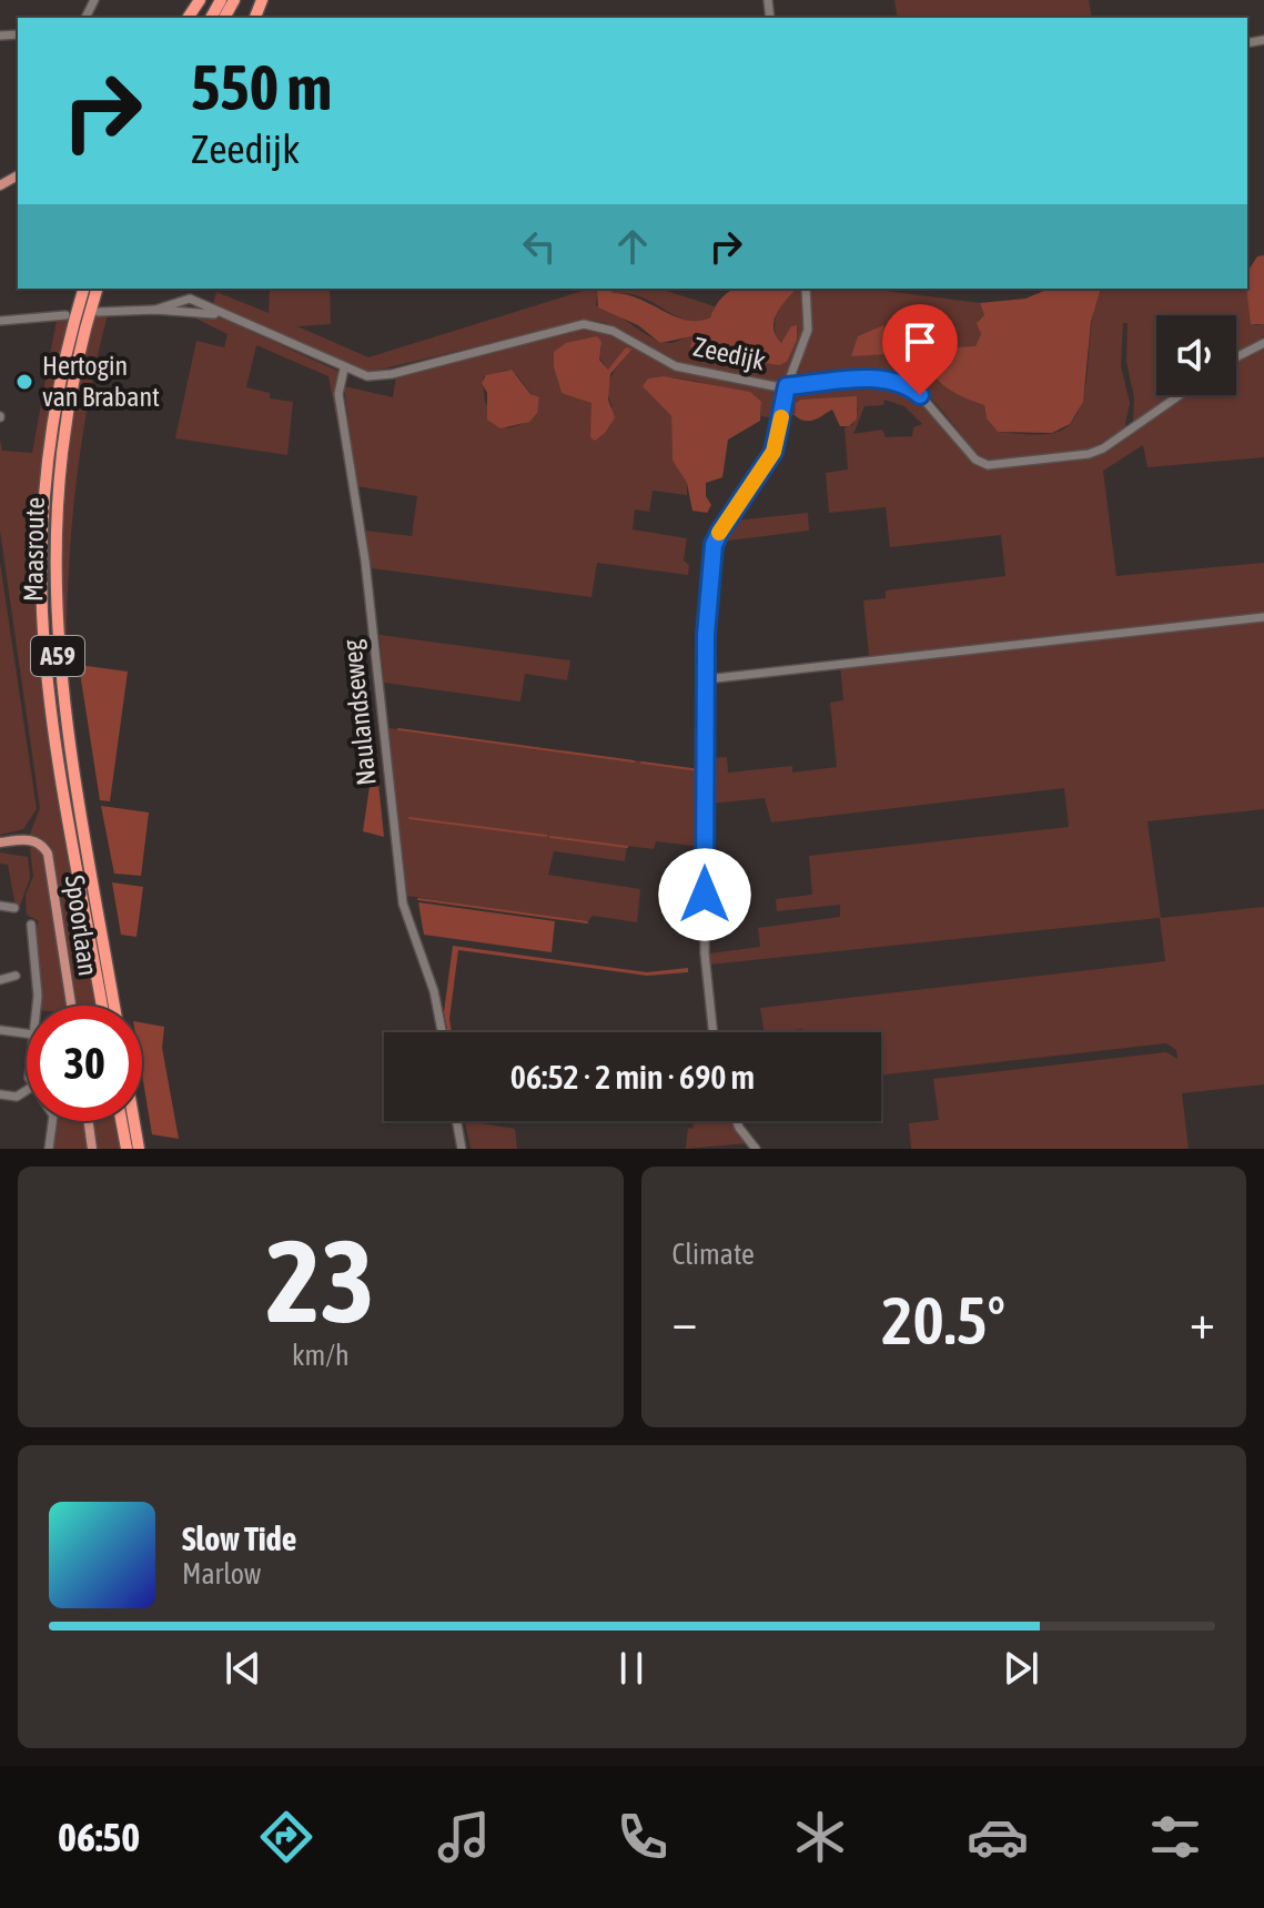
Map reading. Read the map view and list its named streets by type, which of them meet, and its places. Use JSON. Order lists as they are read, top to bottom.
{
  "streets": {
    "highway": ["Maasroute", "A59"],
    "main road": ["Spoorlaan"],
    "street": ["Zeedijk", "Naulandseweg"]
  },
  "crossings": [
    ["Zeedijk", "Naulandseweg"]
  ],
  "places": ["Hertogin van Brabant"],
  "page": {
    "turn": ["550 m", "Zeedijk"],
    "limit": "30",
    "trip": "06:52 · 2 min · 690 m",
    "tile": [
      ["23", "km/h"],
      "Climate"
    ],
    "heat": ["−", "20.5°", "+"],
    "song": ["Slow Tide", "Marlow"],
    "tabs": "06:50"
  }
}
